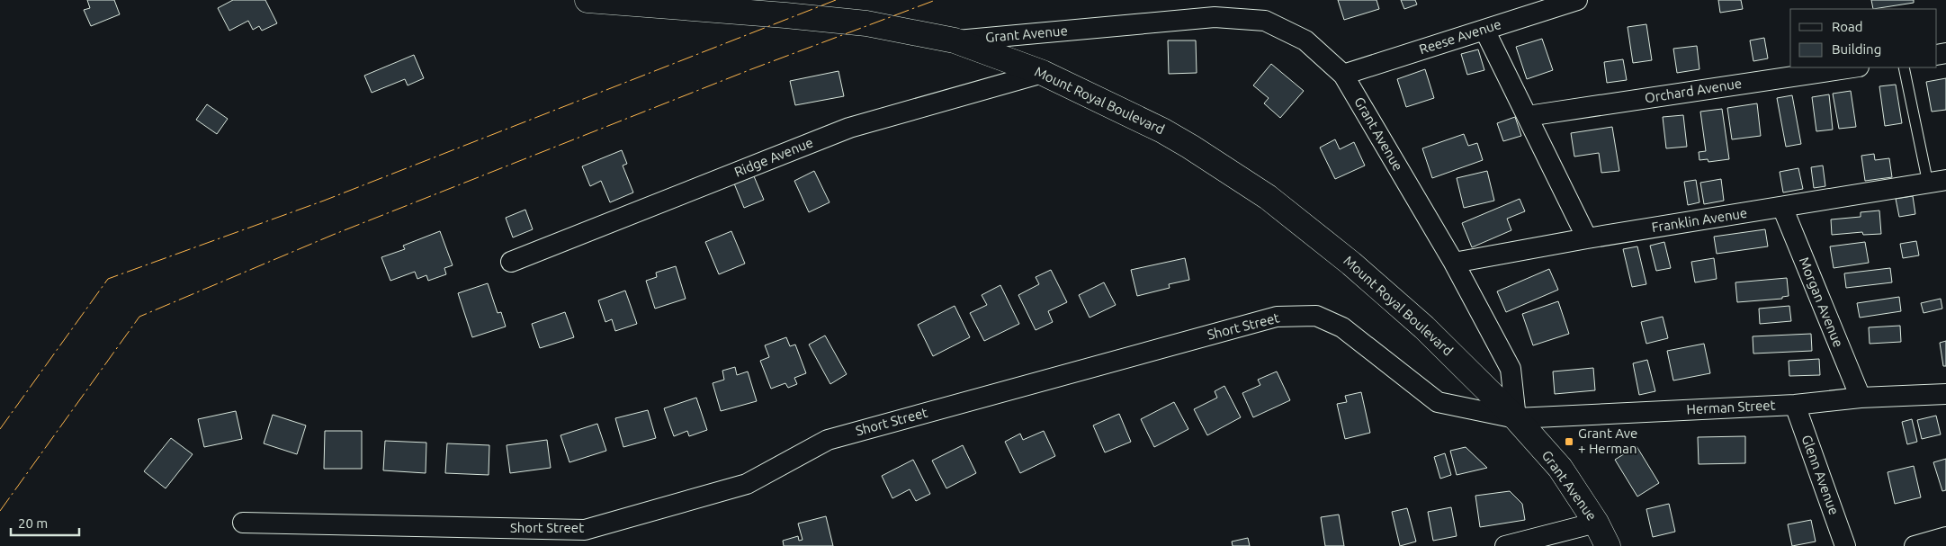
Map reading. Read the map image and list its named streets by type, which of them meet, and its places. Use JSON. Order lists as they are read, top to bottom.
{
  "streets": {
    "main road": ["Grant Avenue", "Mount Royal Boulevard"],
    "street": [
      "Reese Avenue",
      "Orchard Avenue",
      "Ridge Avenue",
      "Franklin Avenue",
      "Morgan Avenue",
      "Short Street",
      "Herman Street",
      "Glenn Avenue"
    ]
  },
  "crossings": [
    ["Grant Avenue", "Reese Avenue"],
    ["Grant Avenue", "Mount Royal Boulevard"],
    ["Grant Avenue", "Franklin Avenue"],
    ["Grant Avenue", "Short Street"],
    ["Grant Avenue", "Herman Street"],
    ["Mount Royal Boulevard", "Ridge Avenue"],
    ["Mount Royal Boulevard", "Short Street"],
    ["Mount Royal Boulevard", "Herman Street"],
    ["Franklin Avenue", "Morgan Avenue"],
    ["Morgan Avenue", "Herman Street"],
    ["Short Street", "Herman Street"],
    ["Herman Street", "Glenn Avenue"]
  ],
  "places": {
    "transit": ["Grant Ave + Herman"]
  },
  "legend": ["Road", "Building"],
  "scale_bar": "20 m"
}
